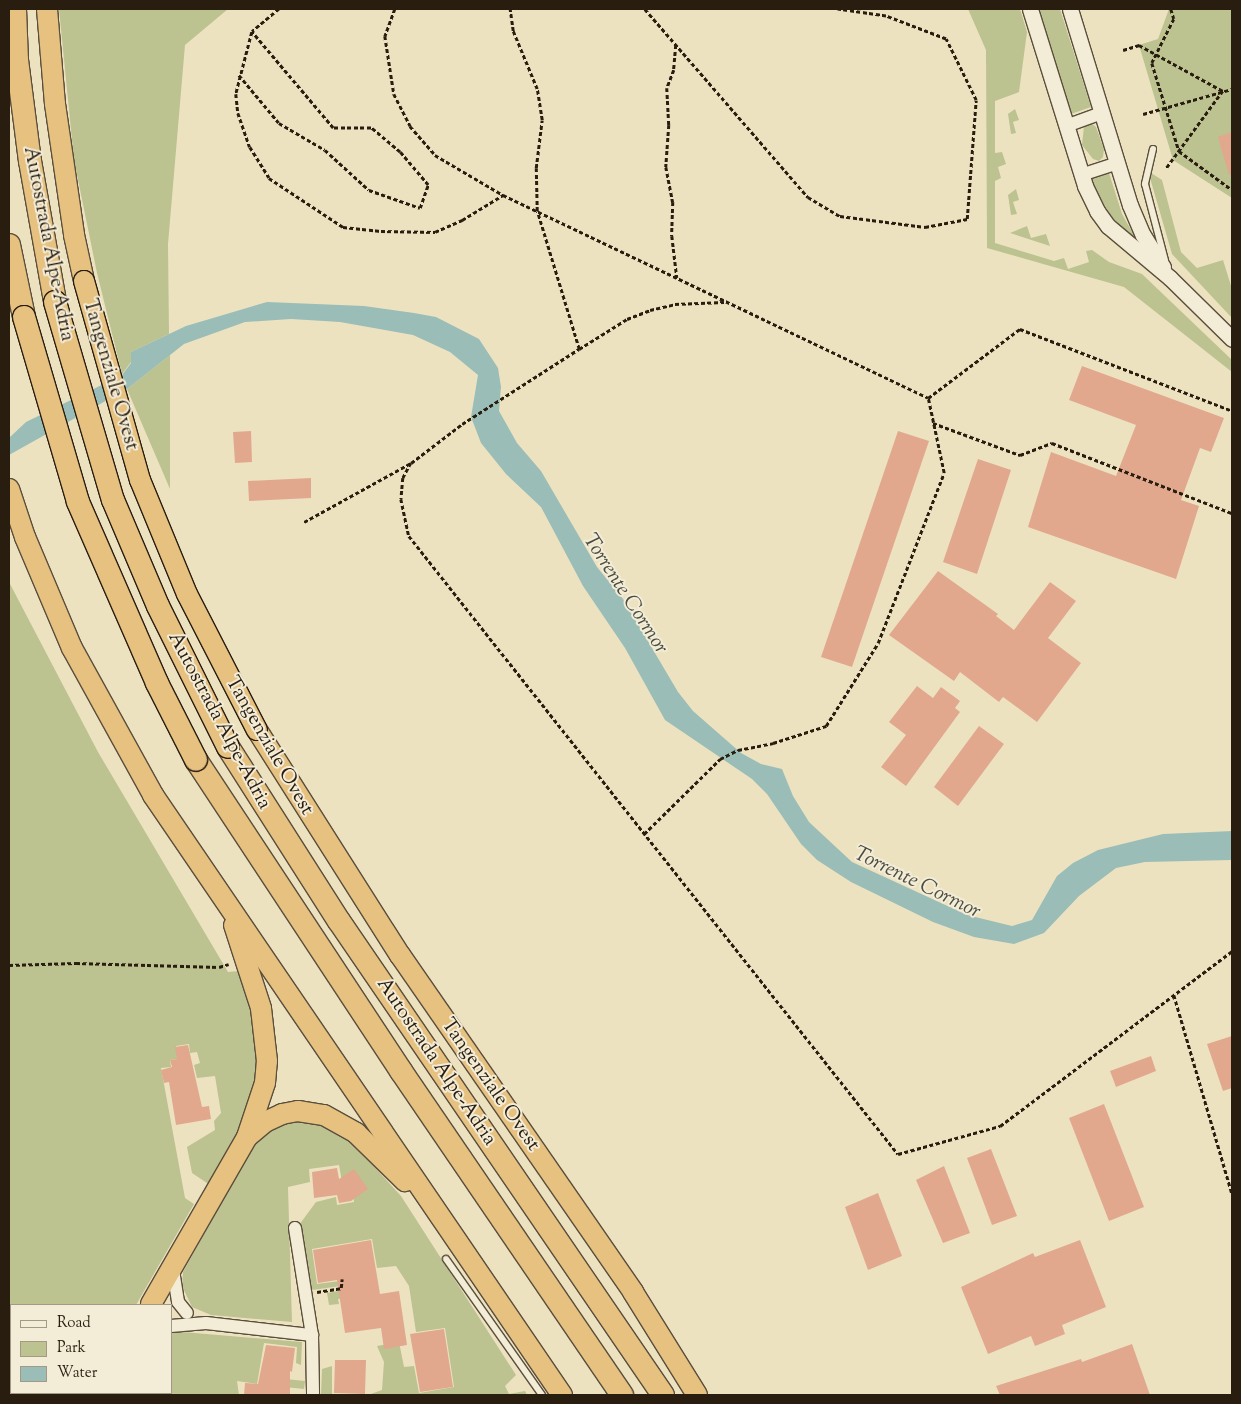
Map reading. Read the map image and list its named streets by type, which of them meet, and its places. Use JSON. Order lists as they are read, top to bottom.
{
  "streets": {
    "highway": ["Autostrada Alpe-Adria", "Tangenziale Ovest"]
  },
  "water": ["Torrente Cormor"],
  "legend": ["Road", "Park", "Water"]
}
